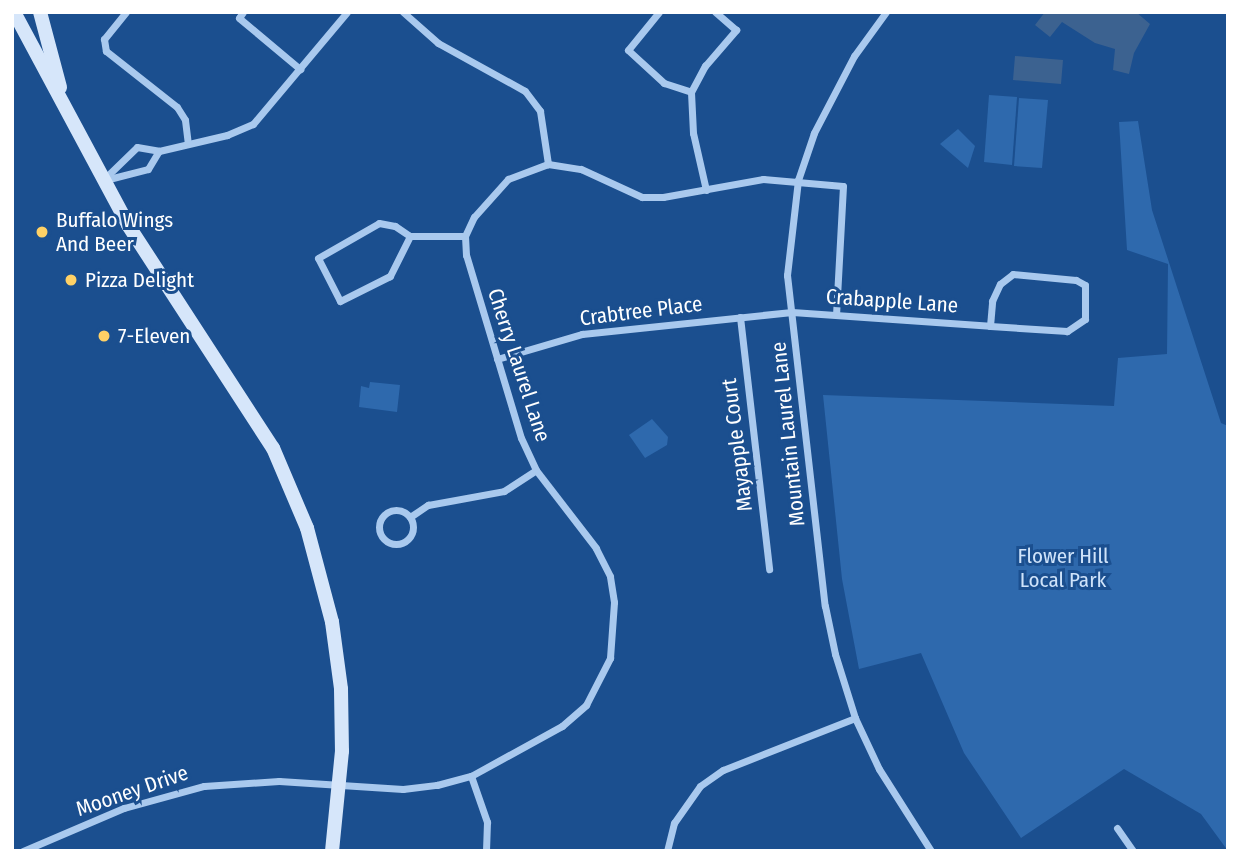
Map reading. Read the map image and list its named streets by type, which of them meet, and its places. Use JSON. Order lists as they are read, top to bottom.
{
  "streets": {
    "street": [
      "Crabapple Lane",
      "Crabtree Place",
      "Cherry Laurel Lane",
      "Mountain Laurel Lane",
      "Mayapple Court",
      "Mooney Drive"
    ]
  },
  "crossings": [
    ["Crabapple Lane", "Crabtree Place"],
    ["Crabapple Lane", "Mountain Laurel Lane"],
    ["Crabtree Place", "Cherry Laurel Lane"],
    ["Crabtree Place", "Mountain Laurel Lane"],
    ["Crabtree Place", "Mayapple Court"],
    ["Cherry Laurel Lane", "Mooney Drive"]
  ],
  "parks": ["Flower Hill Local Park"],
  "places": ["Buffalo Wings And Beer", "Pizza Delight", "7-Eleven"]
}
